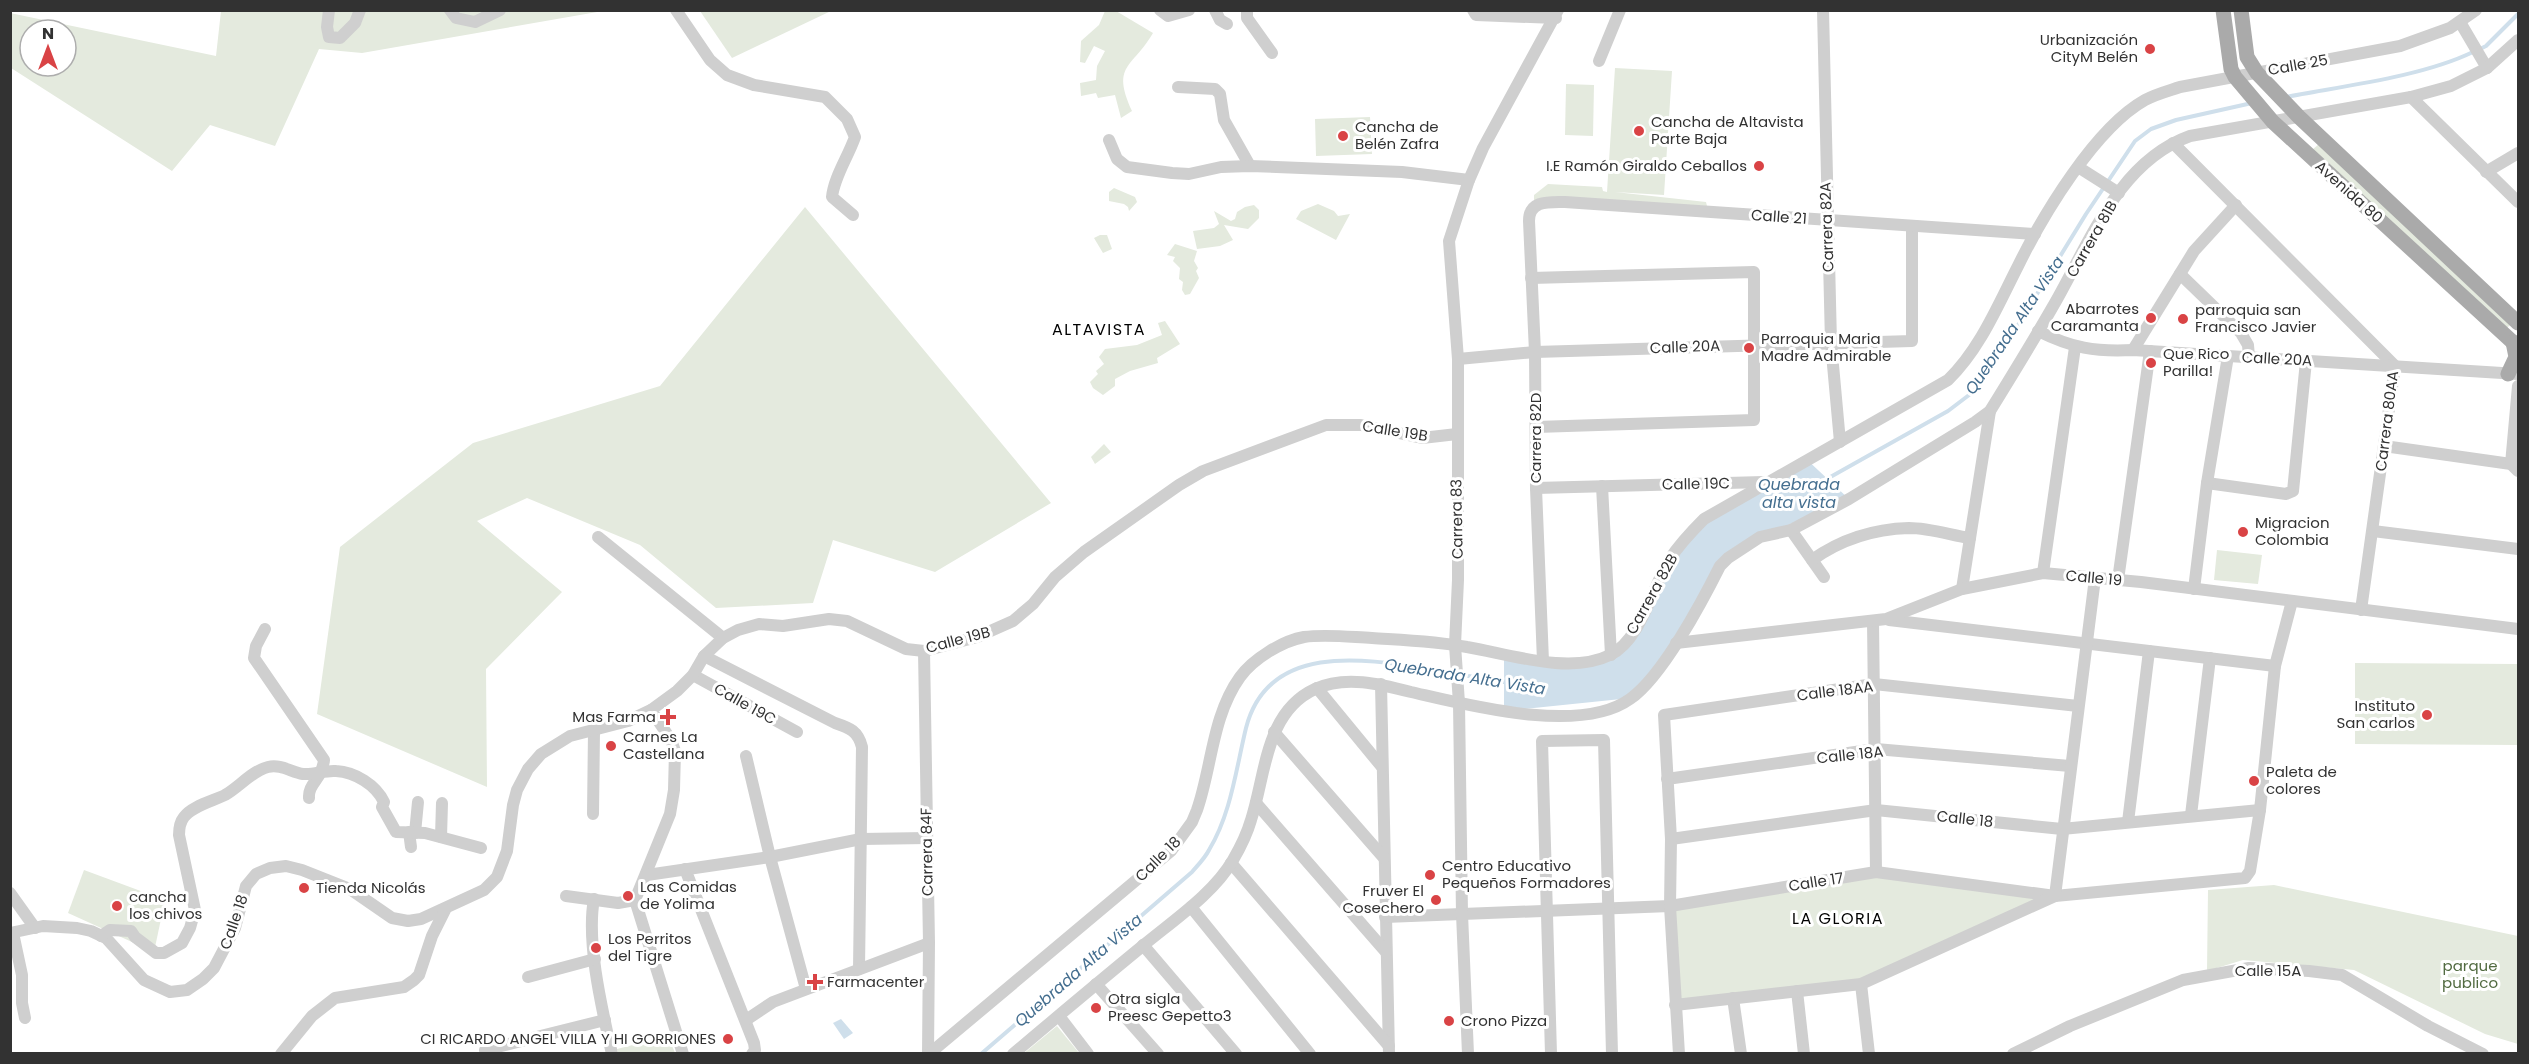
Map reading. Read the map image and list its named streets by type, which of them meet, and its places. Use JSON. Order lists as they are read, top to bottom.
{
  "streets": {
    "main road": ["Avenida 80"],
    "street": [
      "Calle 25",
      "Calle 21",
      "Carrera 82A",
      "Carrera 81B",
      "Calle 20A",
      "Carrera 80AA",
      "Calle 19B",
      "Carrera 82D",
      "Calle 19C",
      "Carrera 83",
      "Calle 19",
      "Carrera 82B",
      "Calle 18AA",
      "Calle 18A",
      "Calle 18",
      "Carrera 84F",
      "Calle 17",
      "Calle 15A"
    ]
  },
  "crossings": [
    ["Calle 25", "Avenida 80"],
    ["Calle 21", "Carrera 82A"],
    ["Calle 21", "Calle 20A"],
    ["Calle 21", "Carrera 82D"],
    ["Calle 21", "Calle 19C"],
    ["Carrera 82A", "Calle 20A"],
    ["Carrera 82A", "Calle 19C"],
    ["Carrera 81B", "Calle 20A"],
    ["Carrera 81B", "Carrera 80AA"],
    ["Calle 20A", "Carrera 80AA"],
    ["Calle 20A", "Carrera 82D"],
    ["Calle 20A", "Carrera 83"],
    ["Carrera 80AA", "Calle 19"],
    ["Calle 19B", "Calle 19C"],
    ["Calle 19B", "Carrera 83"],
    ["Calle 19B", "Calle 18"],
    ["Calle 19B", "Carrera 84F"],
    ["Carrera 82D", "Calle 19C"],
    ["Calle 19C", "Carrera 82B"],
    ["Carrera 83", "Calle 18"],
    ["Carrera 83", "Calle 17"],
    ["Calle 18AA", "Calle 18A"],
    ["Calle 18", "Carrera 84F"],
    ["Calle 18", "Calle 17"]
  ],
  "districts": ["ALTAVISTA", "LA GLORIA"],
  "water": ["Quebrada Alta Vista", "Quebrada alta vista"],
  "parks": ["parque publico"],
  "places": {
    "other": [
      "Urbanización CityM Belén",
      "Cancha de Altavista Parte Baja",
      "Cancha de Belén Zafra",
      "I.E Ramón Giraldo Ceballos",
      "Abarrotes Caramanta",
      "parroquia san Francisco Javier",
      "Parroquia Maria Madre Admirable",
      "Que Rico Parilla!",
      "Migracion Colombia",
      "Instituto San carlos",
      "Carnes La Castellana",
      "Paleta de colores",
      "Centro Educativo Pequeños Formadores",
      "Tienda Nicolás",
      "Las Comidas de Yolima",
      "Fruver El Cosechero",
      "cancha los chivos",
      "Los Perritos del Tigre",
      "Otra sigla Preesc Gepetto3",
      "Crono Pizza",
      "CI RICARDO ANGEL VILLA Y HI GORRIONES"
    ],
    "health": ["Mas Farma", "Farmacenter"]
  },
  "north": "top"
}
